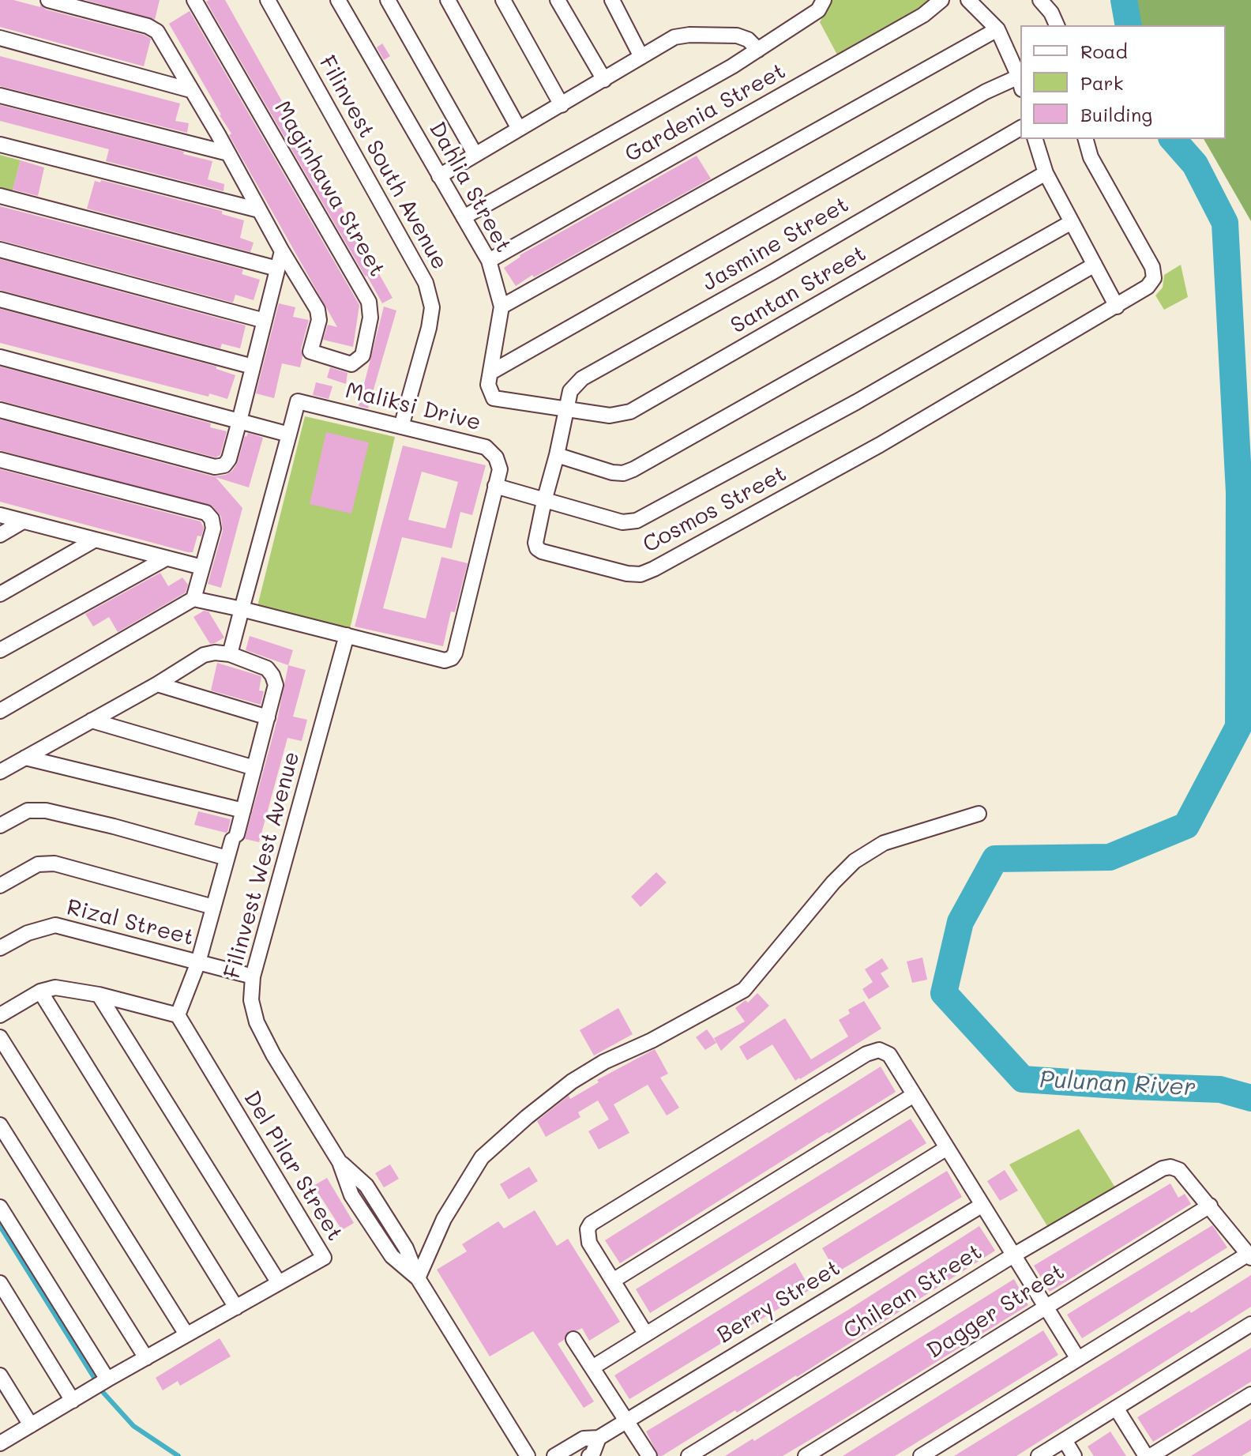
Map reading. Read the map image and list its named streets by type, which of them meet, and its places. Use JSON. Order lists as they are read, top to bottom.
{
  "streets": {
    "street": [
      "Gardenia Street",
      "Filinvest South Avenue",
      "Dahlia Street",
      "Maginhawa Street",
      "Jasmine Street",
      "Santan Street",
      "Maliksi Drive",
      "Cosmos Street",
      "Filinvest West Avenue",
      "Rizal Street",
      "Del Pilar Street",
      "Chilean Street",
      "Berry Street",
      "Dagger Street"
    ]
  },
  "crossings": [
    ["Gardenia Street", "Dahlia Street"],
    ["Filinvest South Avenue", "Maliksi Drive"],
    ["Dahlia Street", "Jasmine Street"],
    ["Dahlia Street", "Santan Street"],
    ["Jasmine Street", "Santan Street"],
    ["Maliksi Drive", "Filinvest West Avenue"],
    ["Filinvest West Avenue", "Rizal Street"],
    ["Chilean Street", "Dagger Street"]
  ],
  "water": ["Pulunan River"],
  "legend": ["Road", "Park", "Building"]
}
